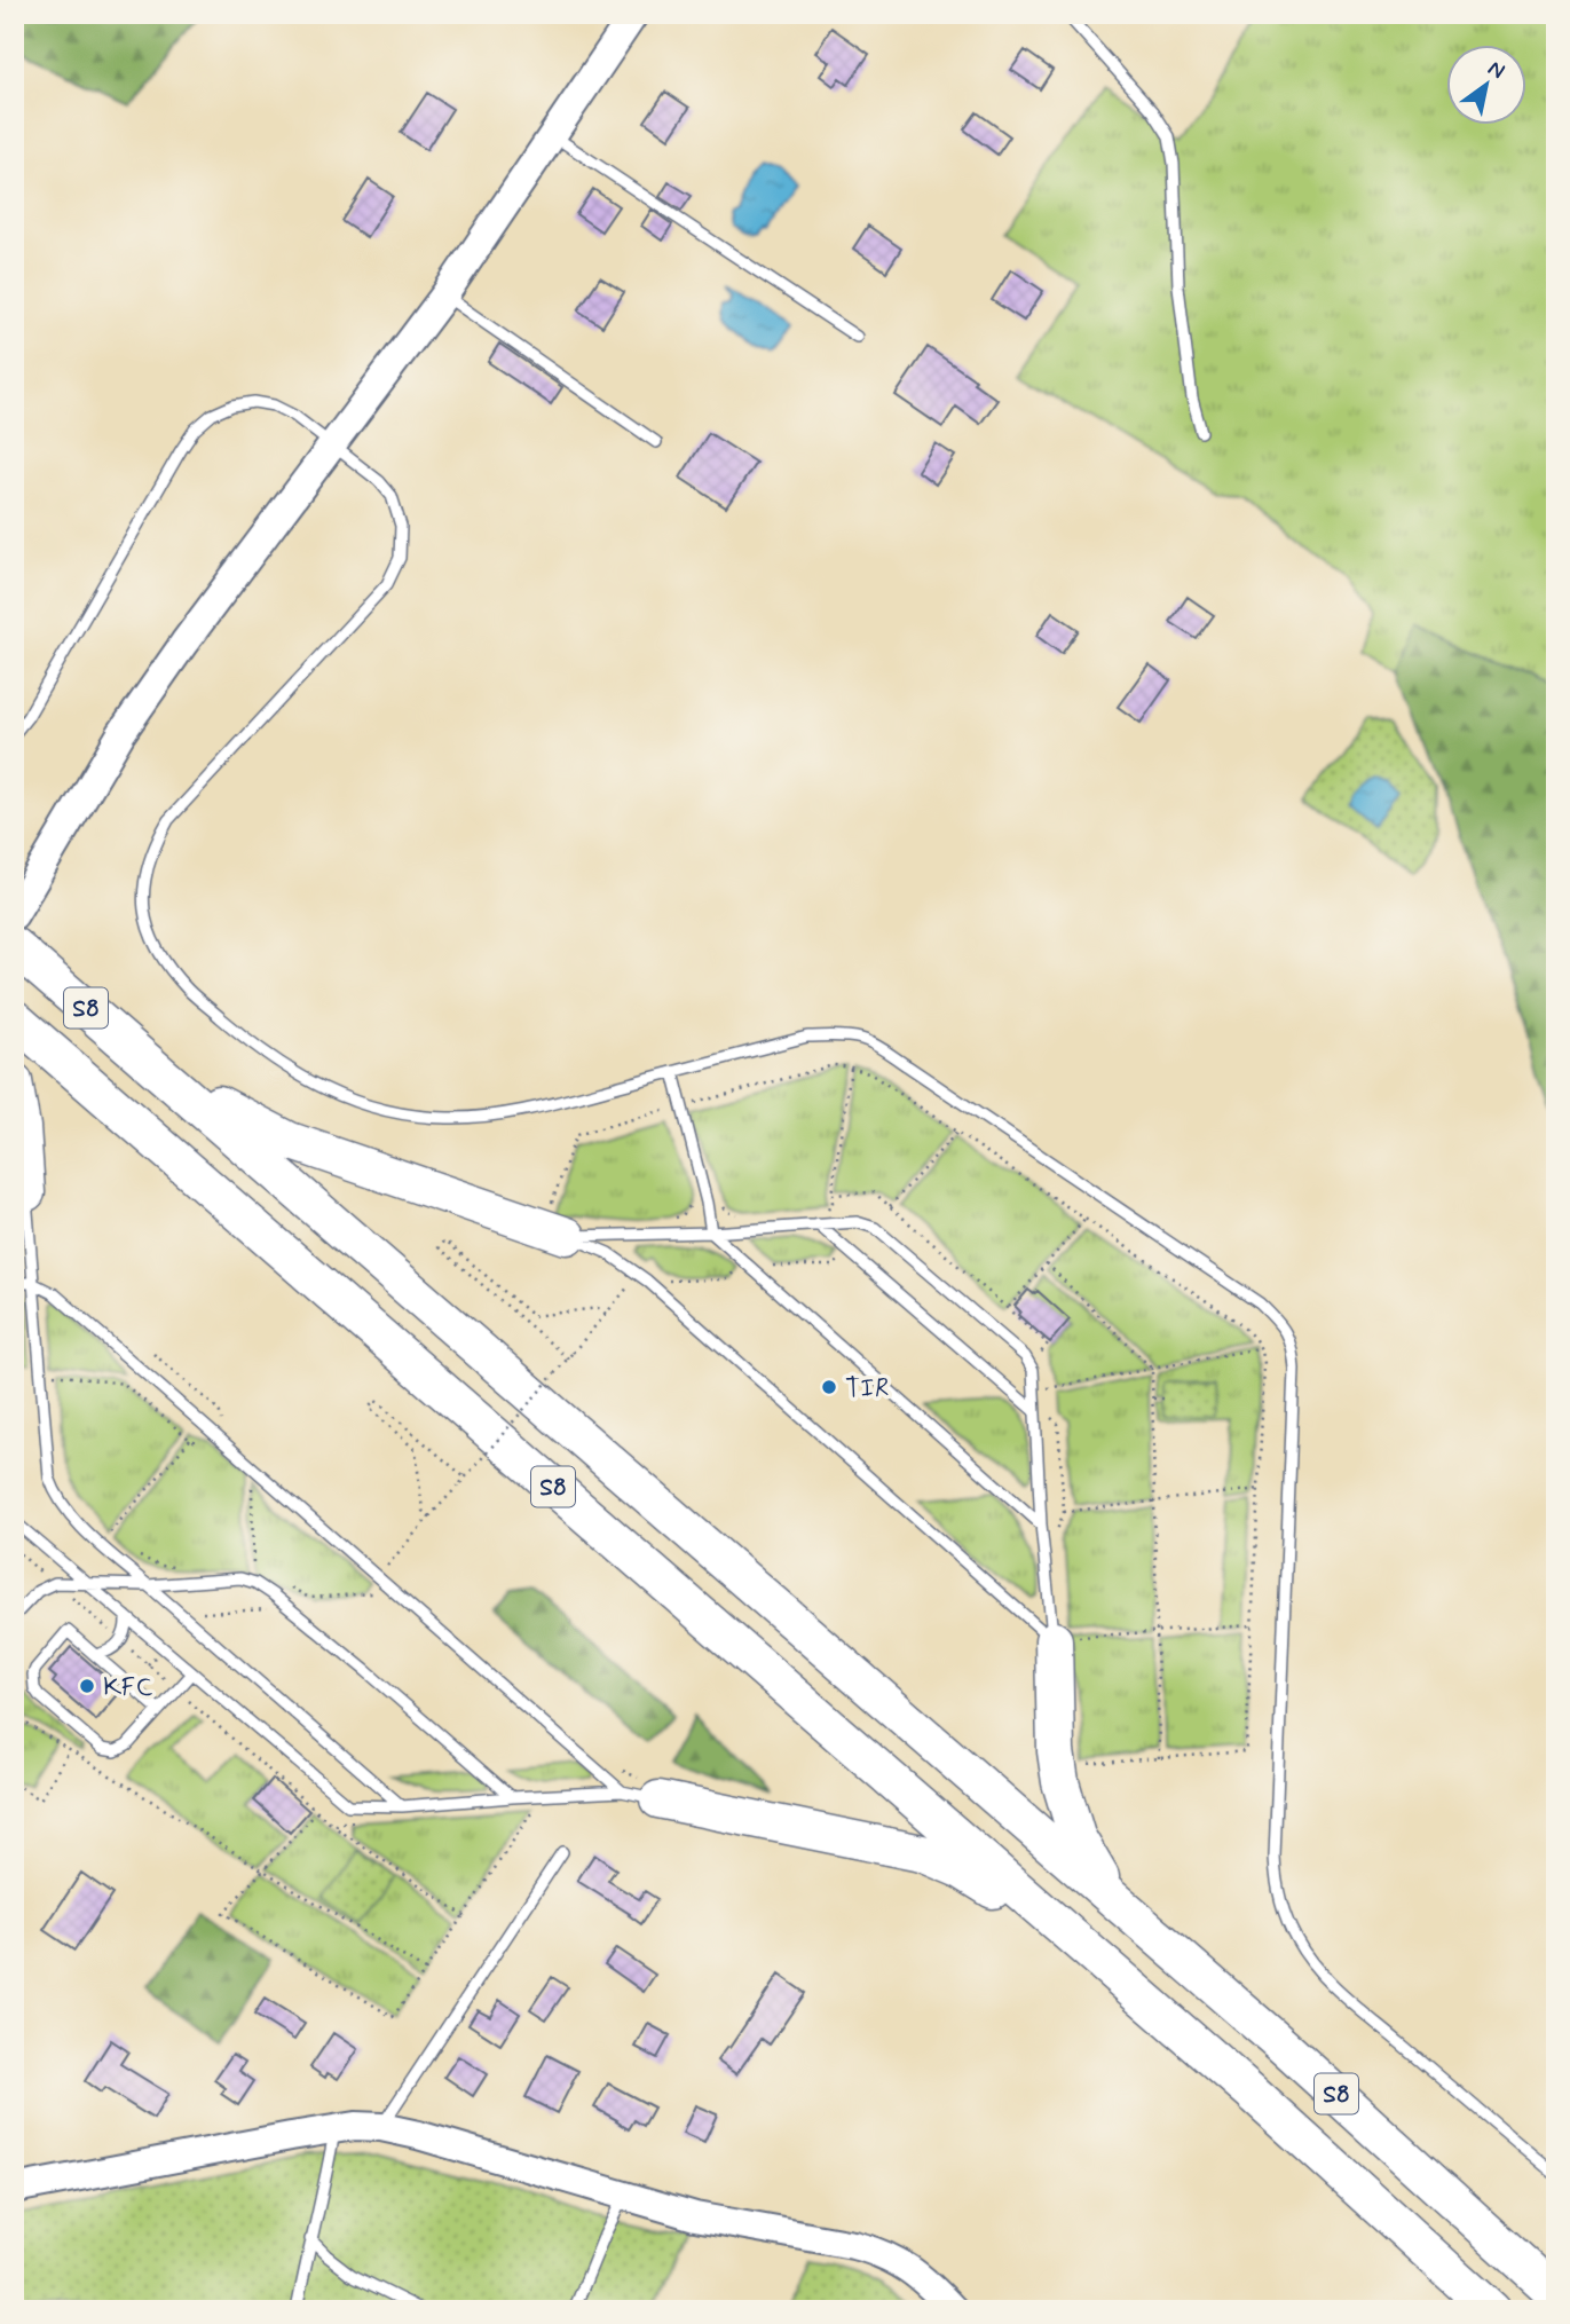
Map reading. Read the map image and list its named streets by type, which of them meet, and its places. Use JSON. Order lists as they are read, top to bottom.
{
  "streets": {
    "highway": ["S8"]
  },
  "places": ["TIR", "KFC"],
  "north": "top right"
}
